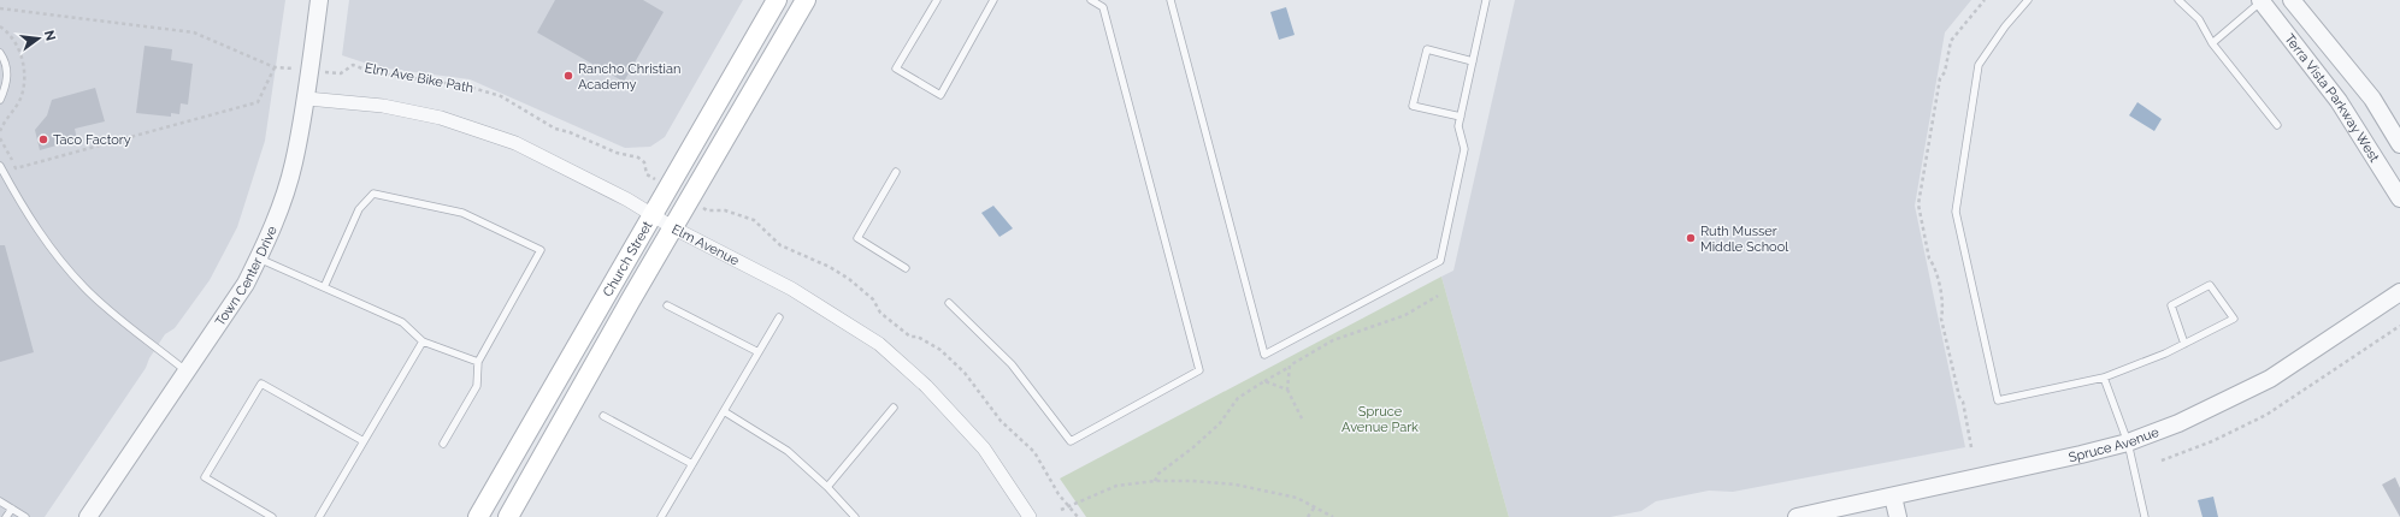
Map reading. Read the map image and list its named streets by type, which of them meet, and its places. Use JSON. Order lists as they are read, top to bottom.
{
  "streets": {
    "main road": ["Church Street"],
    "street": [
      "Terra Vista Parkway West",
      "Elm Avenue",
      "Town Center Drive",
      "Spruce Avenue"
    ],
    "path": ["Elm Ave Bike Path"]
  },
  "crossings": [
    ["Elm Avenue", "Church Street"],
    ["Elm Avenue", "Town Center Drive"]
  ],
  "parks": ["Spruce Avenue Park"],
  "places": ["Rancho Christian Academy", "Taco Factory", "Ruth Musser Middle School"],
  "north": "right"
}
